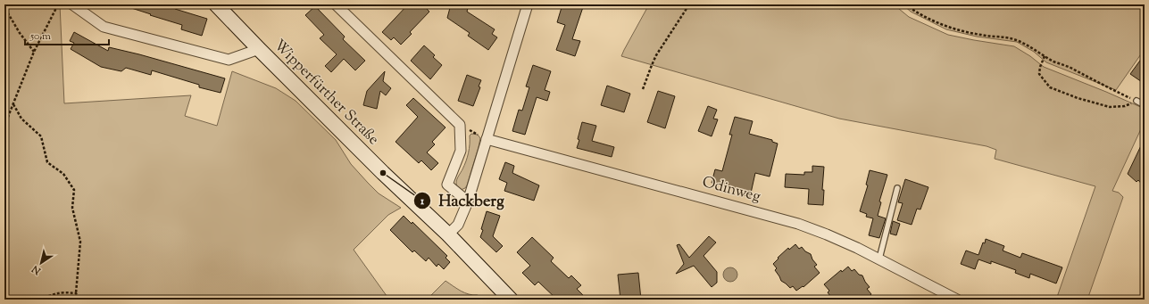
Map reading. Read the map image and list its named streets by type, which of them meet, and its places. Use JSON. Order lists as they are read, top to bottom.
{
  "streets": {
    "main road": ["Wipperfürther Straße"],
    "street": ["Odinweg"]
  },
  "places": ["Hackberg"],
  "scale_bar": "50 m",
  "north": "bottom left"
}
